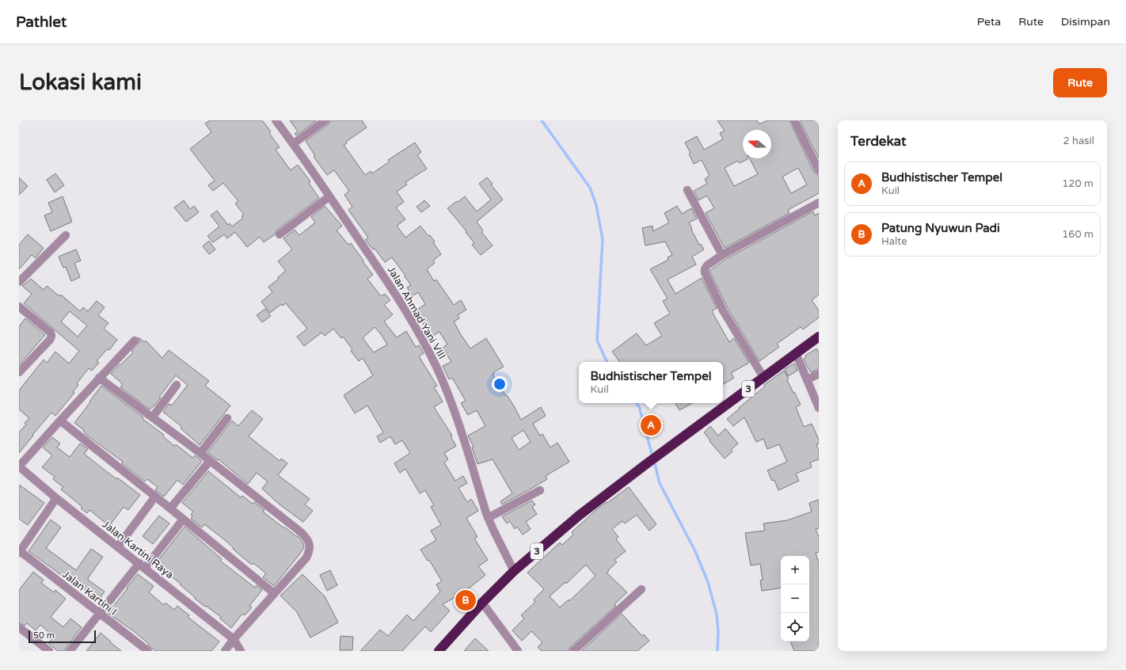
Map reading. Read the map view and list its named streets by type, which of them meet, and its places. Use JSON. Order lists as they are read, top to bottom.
{
  "streets": {
    "highway": ["3"],
    "street": ["Jalan Ahmad Yani VIII", "Jalan Kartini Raya", "Jalan Kartini I"]
  },
  "crossings": [
    ["Jalan Ahmad Yani VIII", "3"]
  ],
  "scale_bar": "50 m",
  "north": "left",
  "page": {
    "header": "Pathlet",
    "nav": ["Peta", "Rute", "Disimpan"],
    "buttons": "Rute",
    "title": "Lokasi kami",
    "heading": ["Terdekat", "2 hasil"],
    "list": [
      {
        "mark": "A",
        "name": "Budhistischer Tempel",
        "note": "Kuil",
        "value": "120 m"
      },
      {
        "mark": "B",
        "name": "Patung Nyuwun Padi",
        "note": "Halte",
        "value": "160 m"
      }
    ],
    "popup": ["Budhistischer Tempel", "Kuil"],
    "pins": ["A", "B"],
    "map_buttons": ["+", "−"],
    "scale": "50 m"
  }
}
